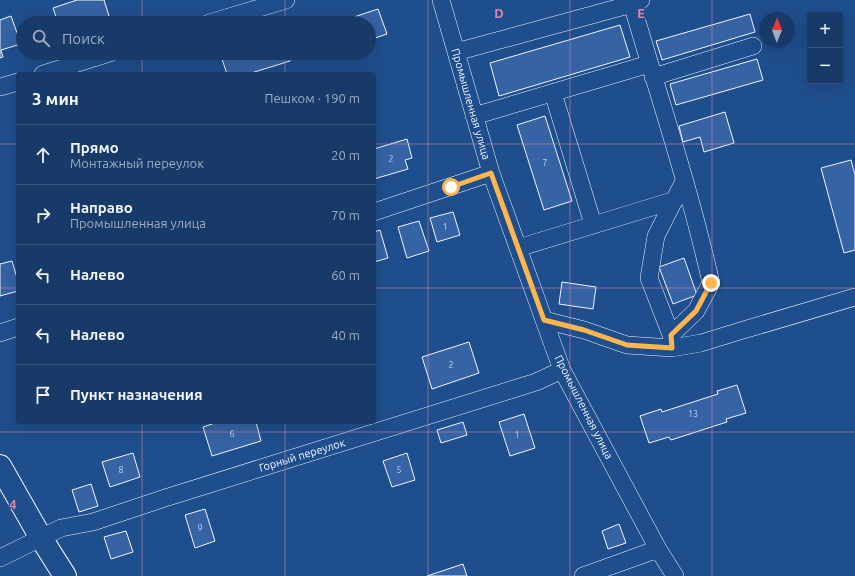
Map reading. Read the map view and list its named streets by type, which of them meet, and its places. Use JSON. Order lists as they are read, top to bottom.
{
  "streets": {
    "street": ["Промышленная улица", "Горный переулок"]
  },
  "crossings": [
    ["Промышленная улица", "Горный переулок"]
  ],
  "house_numbers": [
    "2",
    "7",
    "1",
    "2",
    "13",
    "6",
    "1",
    "8",
    "5",
    "9"
  ],
  "north": "top",
  "page": {
    "map_buttons": ["+", "−"],
    "search": "Поиск",
    "heading": ["3 мин", "Пешком · 190 m"],
    "list": [
      ["Прямо", "Монтажный переулок", "20 m"],
      ["Направо", "Промышленная улица", "70 m"],
      ["Налево", "60 m"],
      ["Налево", "40 m"],
      "Пункт назначения"
    ]
  },
  "grid": {
    "columns": ["D", "E"],
    "rows": ["4"]
  }
}
